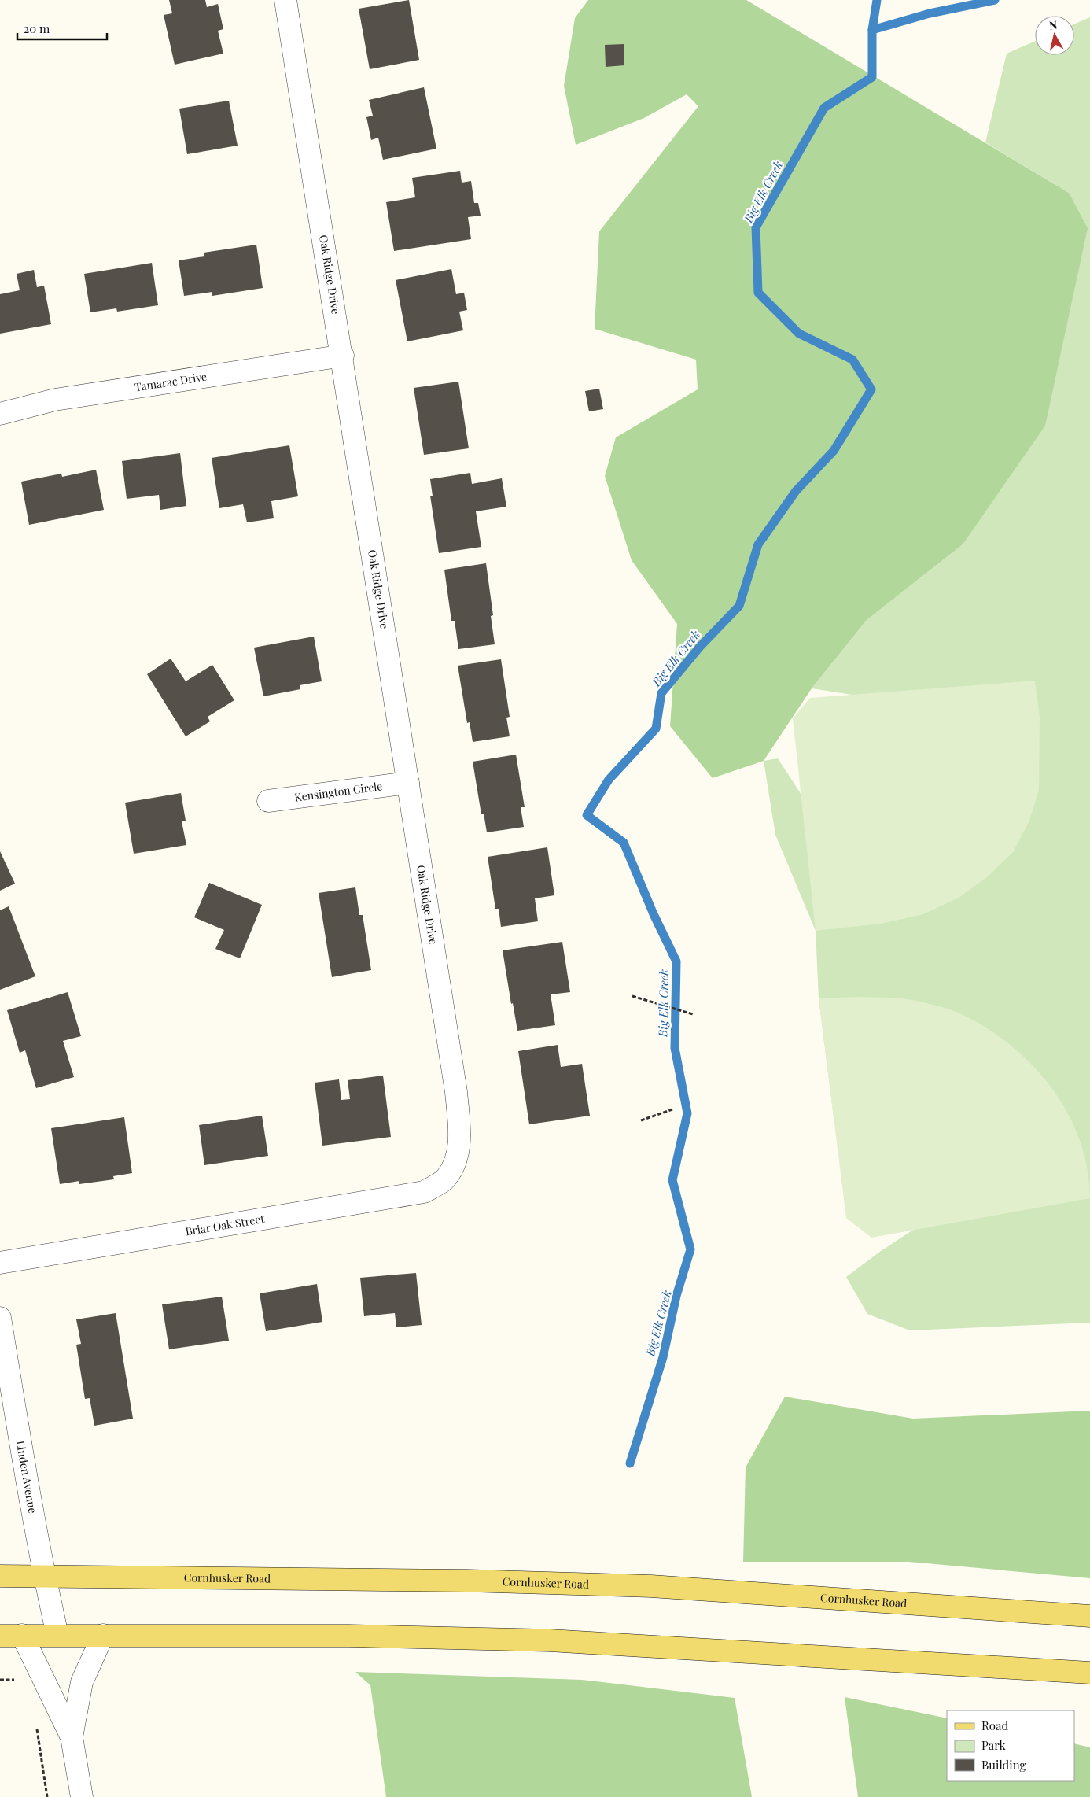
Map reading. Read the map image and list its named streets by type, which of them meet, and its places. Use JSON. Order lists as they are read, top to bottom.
{
  "streets": {
    "main road": ["Cornhusker Road"],
    "street": [
      "Oak Ridge Drive",
      "Tamarac Drive",
      "Kensington Circle",
      "Briar Oak Street",
      "Linden Avenue"
    ]
  },
  "crossings": [
    ["Oak Ridge Drive", "Tamarac Drive"],
    ["Oak Ridge Drive", "Kensington Circle"],
    ["Oak Ridge Drive", "Briar Oak Street"],
    ["Linden Avenue", "Cornhusker Road"]
  ],
  "water": ["Big Elk Creek"],
  "legend": ["Road", "Park", "Building"],
  "scale_bar": "20 m",
  "north": "top"
}
